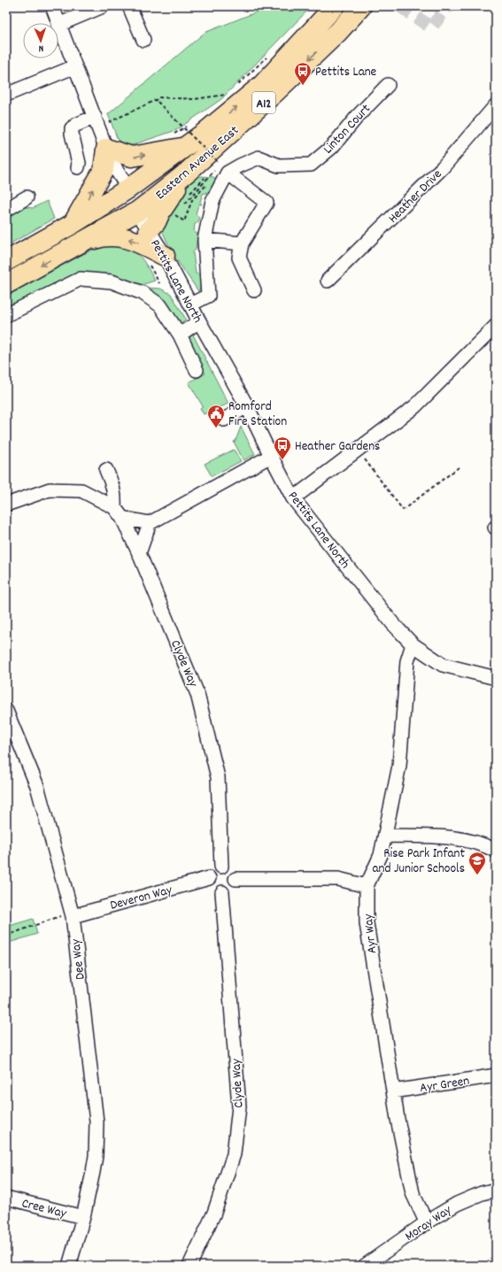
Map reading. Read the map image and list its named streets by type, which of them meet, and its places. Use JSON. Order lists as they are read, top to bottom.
{
  "streets": {
    "highway": ["A12", "Eastern Avenue East"],
    "street": [
      "Linton Court",
      "Heather Drive",
      "Pettits Lane North",
      "Clyde Way",
      "Deveron Way",
      "Ayr Way",
      "Dee Way",
      "Ayr Green",
      "Cree Way",
      "Moray Way"
    ]
  },
  "crossings": [
    ["Eastern Avenue East", "Pettits Lane North"],
    ["Pettits Lane North", "Ayr Way"],
    ["Clyde Way", "Deveron Way"],
    ["Deveron Way", "Dee Way"],
    ["Ayr Way", "Ayr Green"],
    ["Ayr Way", "Moray Way"],
    ["Dee Way", "Cree Way"]
  ],
  "places": {
    "bus stop": ["Pettits Lane", "Heather Gardens"],
    "public building": ["Romford Fire Station"],
    "school or university": ["Rise Park Infant and Junior Schools"]
  },
  "north": "bottom"
}
